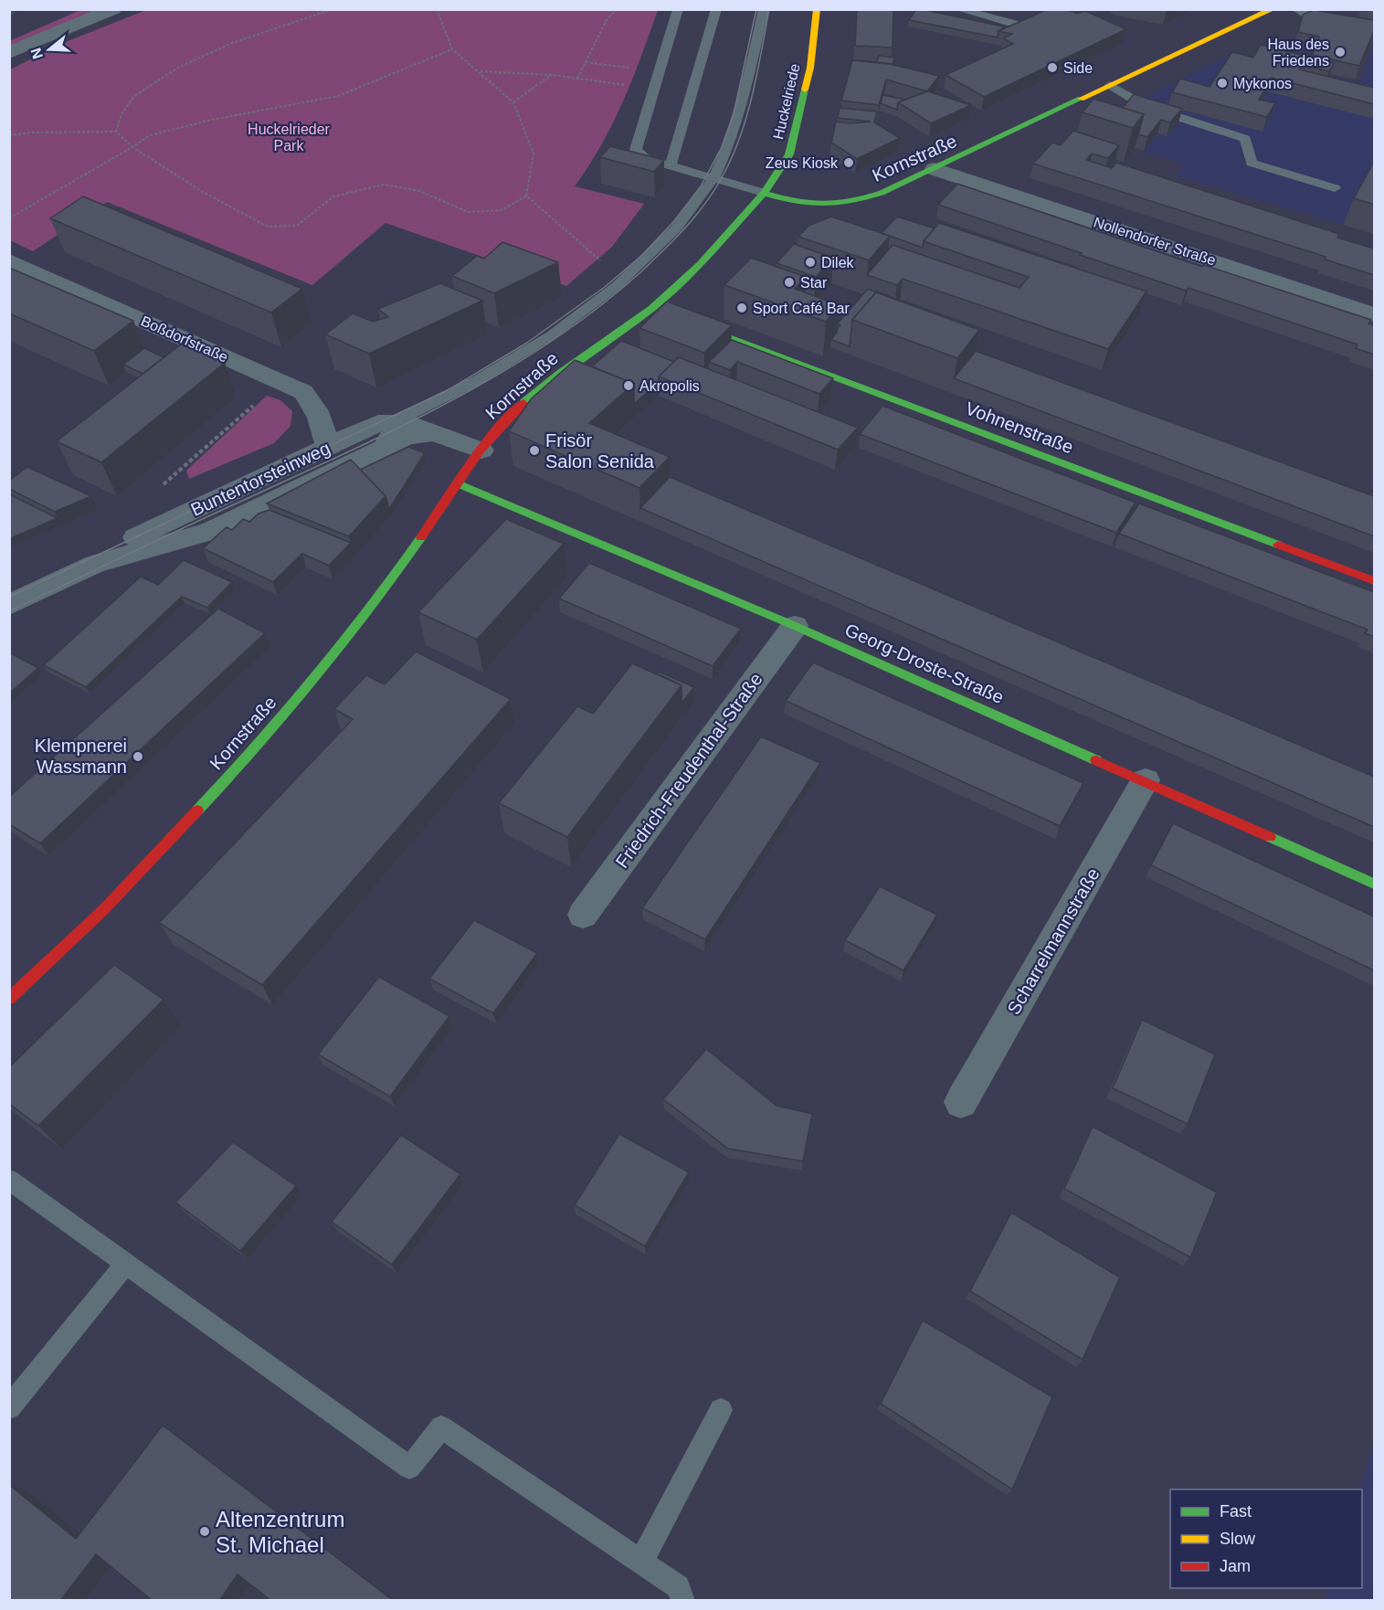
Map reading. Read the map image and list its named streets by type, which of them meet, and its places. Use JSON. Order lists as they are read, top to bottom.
{
  "streets": {
    "street": [
      "Huckelriede",
      "Kornstraße",
      "Nollendorfer Straße",
      "Boßdorfstraße",
      "Vohnenstraße",
      "Buntentorsteinweg",
      "Georg-Droste-Straße",
      "Friedrich-Freudenthal-Straße",
      "Scharrelmannstraße"
    ]
  },
  "crossings": [
    ["Huckelriede", "Kornstraße"],
    ["Kornstraße", "Nollendorfer Straße"],
    ["Kornstraße", "Buntentorsteinweg"],
    ["Kornstraße", "Georg-Droste-Straße"],
    ["Boßdorfstraße", "Buntentorsteinweg"],
    ["Georg-Droste-Straße", "Friedrich-Freudenthal-Straße"],
    ["Georg-Droste-Straße", "Scharrelmannstraße"]
  ],
  "parks": ["Huckelrieder Park"],
  "places": [
    "Haus des Friedens",
    "Side",
    "Mykonos",
    "Zeus Kiosk",
    "Dilek",
    "Star",
    "Sport Café Bar",
    "Akropolis",
    "Frisör Salon Senida",
    "Klempnerei Wassmann",
    "Altenzentrum St. Michael"
  ],
  "legend": ["Fast", "Slow", "Jam"],
  "north": "left"
}
